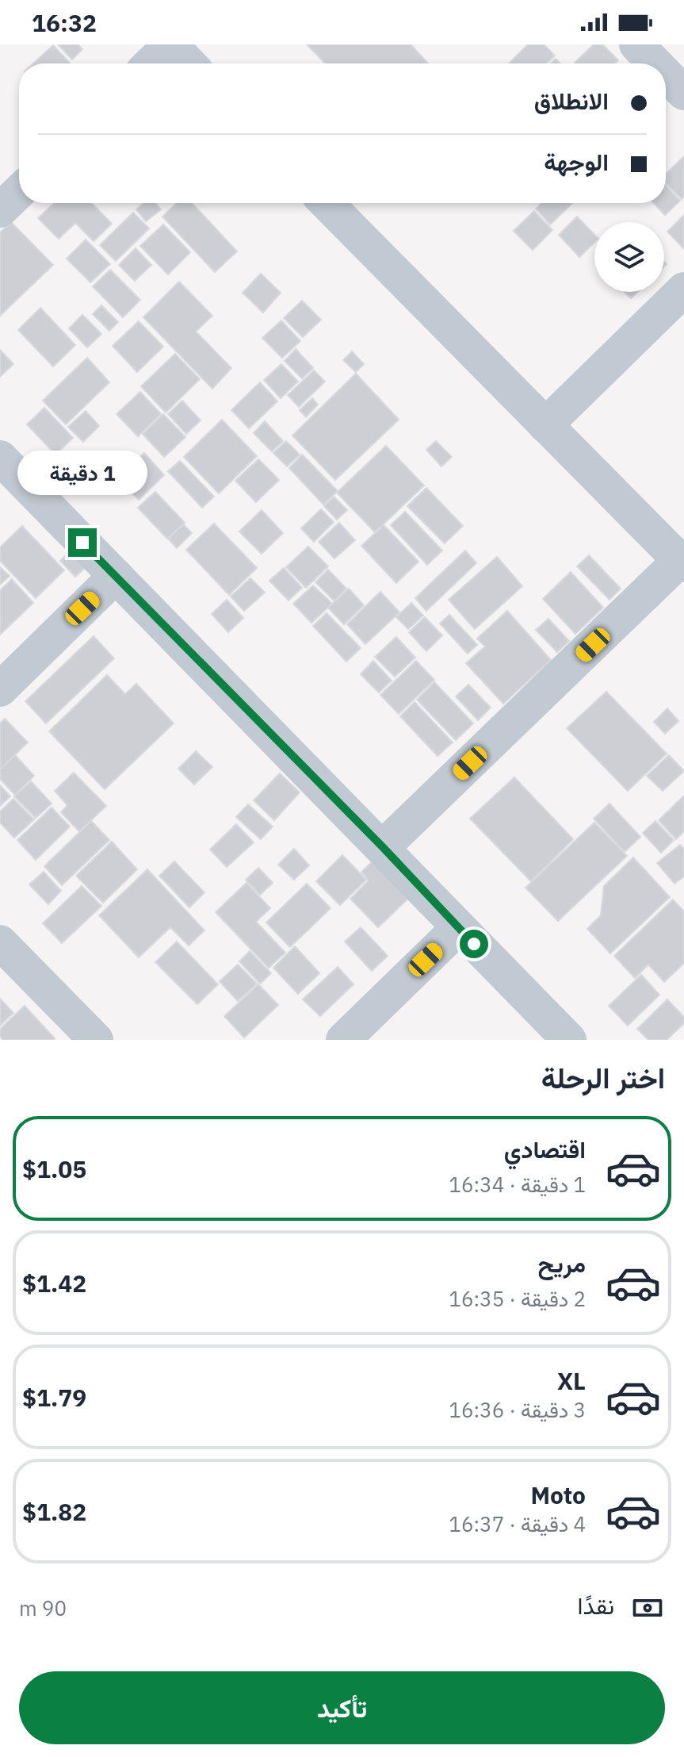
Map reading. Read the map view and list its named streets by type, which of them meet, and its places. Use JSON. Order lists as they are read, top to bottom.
{
  "page": {
    "status": "16:32",
    "banner": ["الانطلاق", "الوجهة"],
    "bubble": "1 دقيقة",
    "heading": "اختر الرحلة",
    "list": [
      {
        "name": "اقتصادي",
        "note": "1 دقيقة · 16:34",
        "value": "$1.05"
      },
      {
        "name": "مريح",
        "note": "2 دقيقة · 16:35",
        "value": "$1.42"
      },
      {
        "name": "XL",
        "note": "3 دقيقة · 16:36",
        "value": "$1.79"
      },
      {
        "name": "Moto",
        "note": "4 دقيقة · 16:37",
        "value": "$1.82"
      }
    ],
    "pay": ["نقدًا", "90 m"],
    "buttons": "تأكيد"
  }
}
